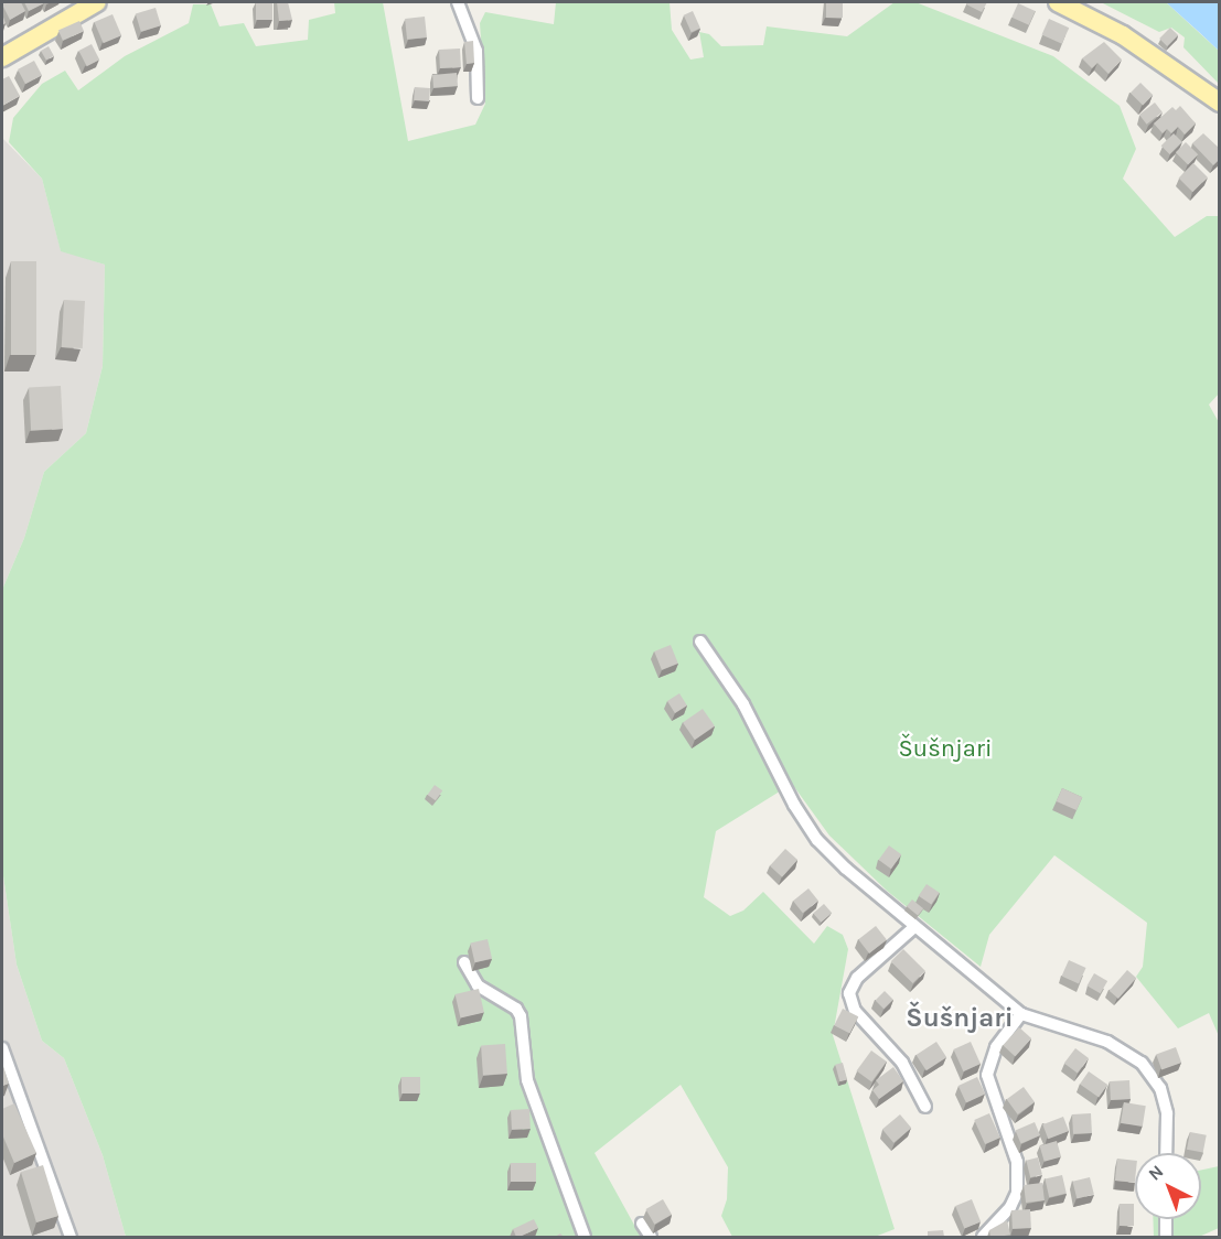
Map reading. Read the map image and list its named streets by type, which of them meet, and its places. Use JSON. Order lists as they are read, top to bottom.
{
  "districts": ["Šušnjari"],
  "parks": ["Šušnjari"],
  "north": "top left"
}
